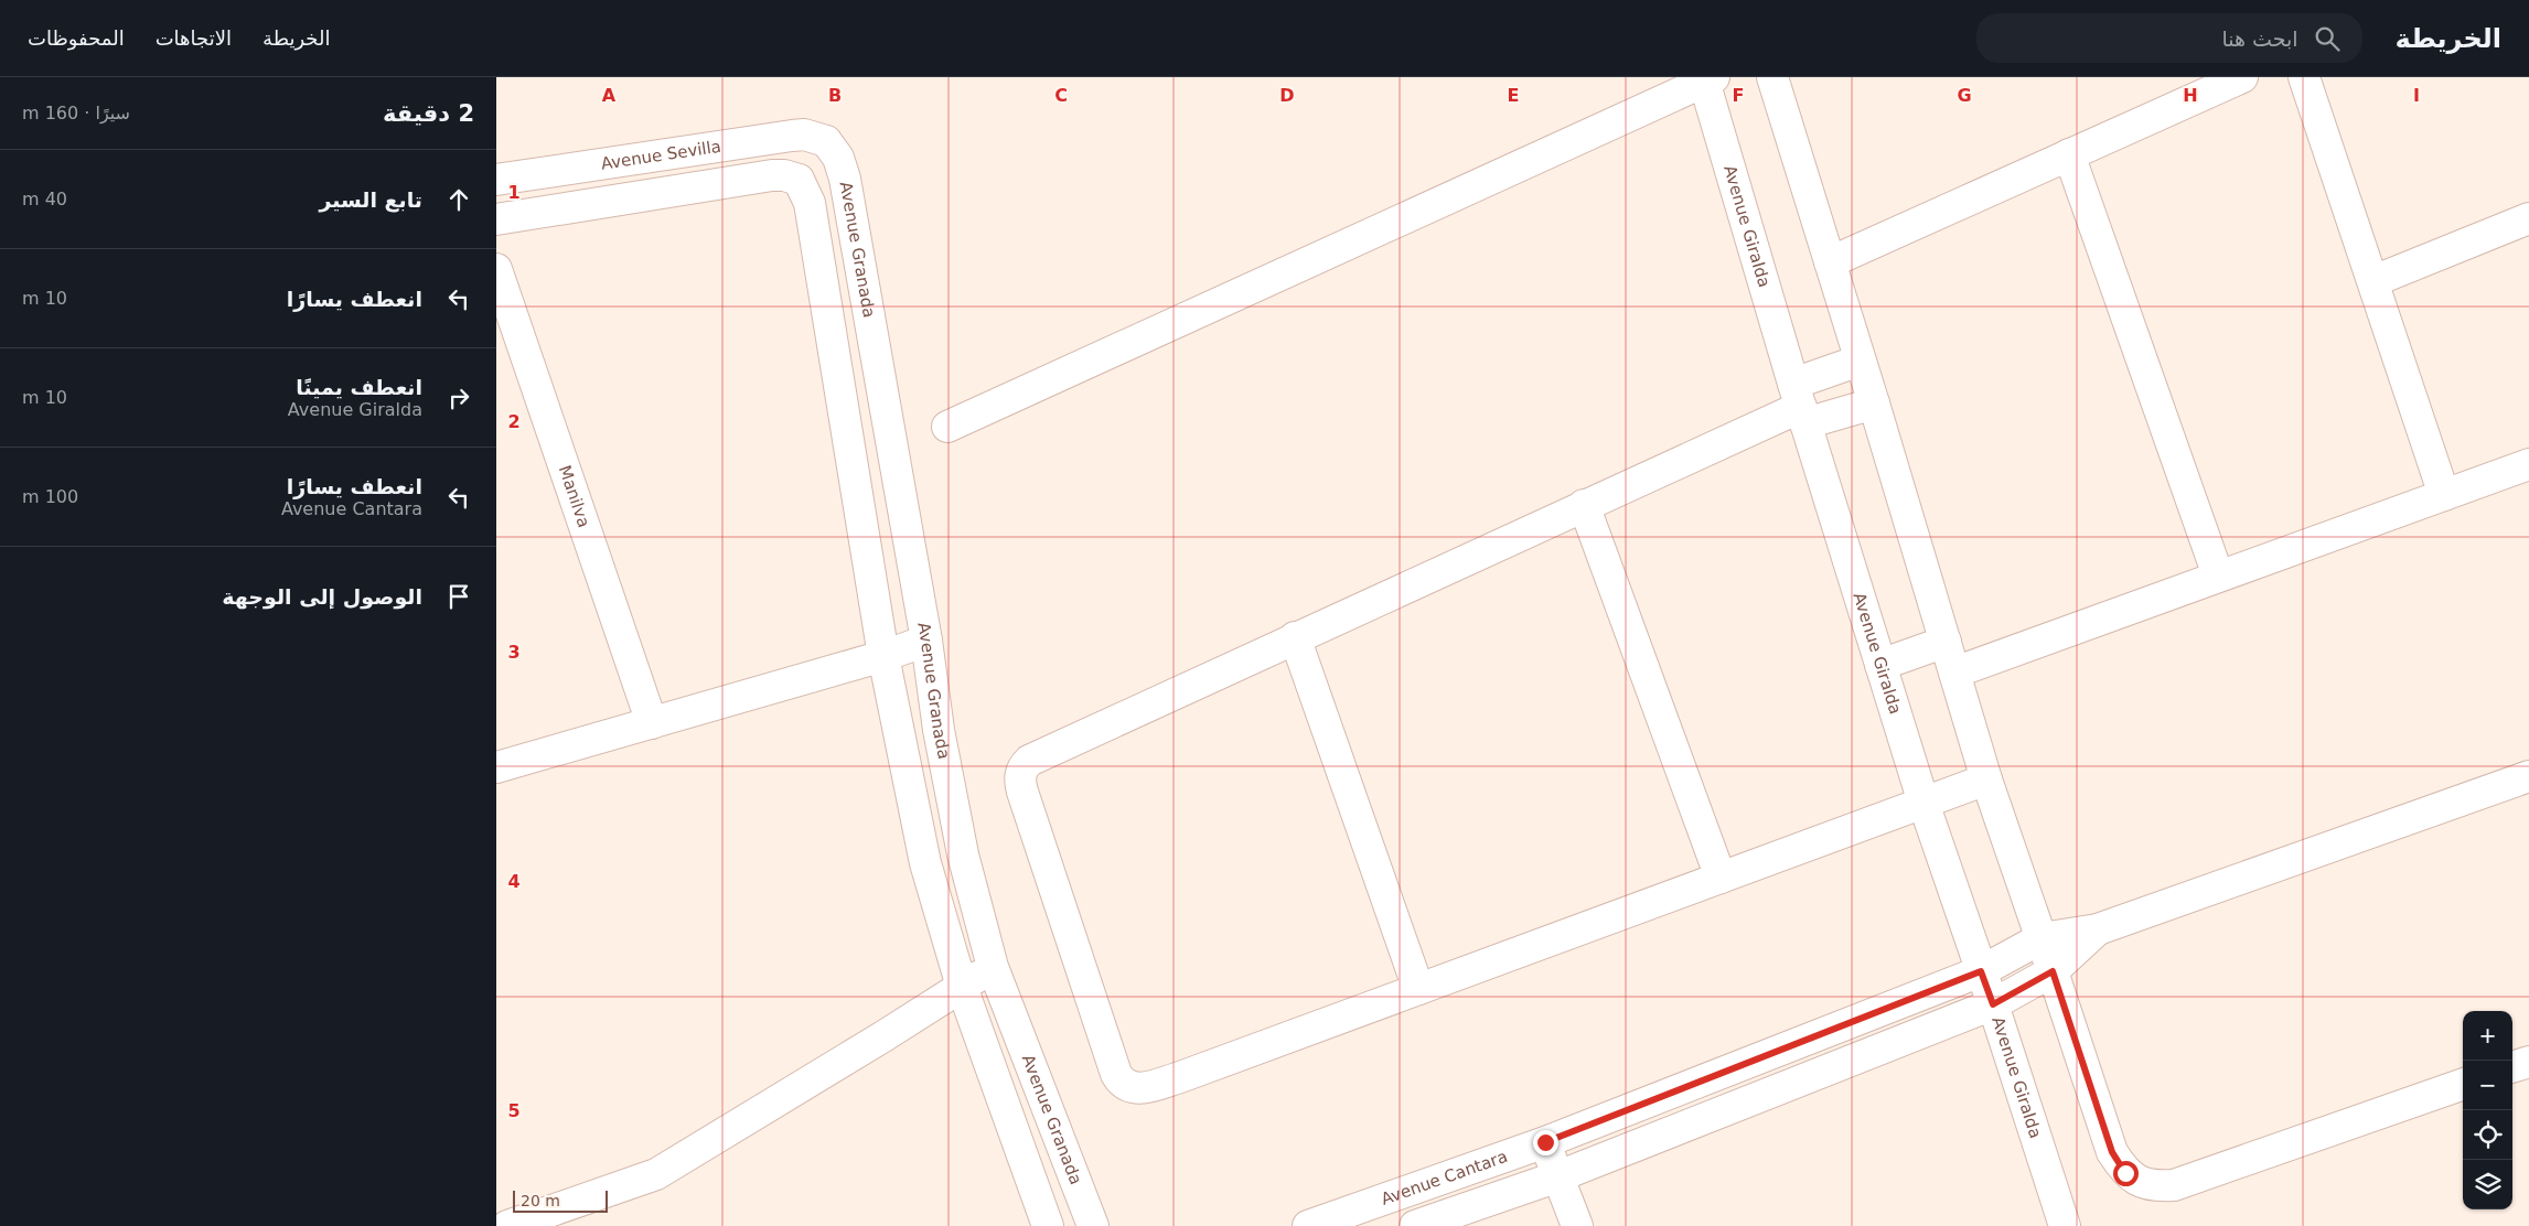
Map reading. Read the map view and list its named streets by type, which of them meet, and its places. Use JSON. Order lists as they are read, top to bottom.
{
  "streets": {
    "street": [
      "Avenue Sevilla",
      "Avenue Giralda",
      "Avenue Granada",
      "Manilva",
      "Avenue Cantara"
    ]
  },
  "crossings": [
    ["Avenue Sevilla", "Avenue Granada"],
    ["Avenue Giralda", "Avenue Cantara"]
  ],
  "scale_bar": "20 m",
  "page": {
    "header": "الخريطة",
    "search": "ابحث هنا",
    "nav": ["الخريطة", "الاتجاهات", "المحفوظات"],
    "heading": ["2 دقيقة", "سيرًا · 160 m"],
    "list": [
      ["تابع السير", "40 m"],
      ["انعطف يسارًا", "10 m"],
      ["انعطف يمينًا", "Avenue Giralda", "10 m"],
      ["انعطف يسارًا", "Avenue Cantara", "100 m"],
      "الوصول إلى الوجهة"
    ],
    "map_buttons": ["+", "−"],
    "scale": "20 m"
  },
  "grid": {
    "columns": [
      "A",
      "B",
      "C",
      "D",
      "E",
      "F",
      "G",
      "H",
      "I"
    ],
    "rows": [
      "1",
      "2",
      "3",
      "4",
      "5"
    ]
  }
}
